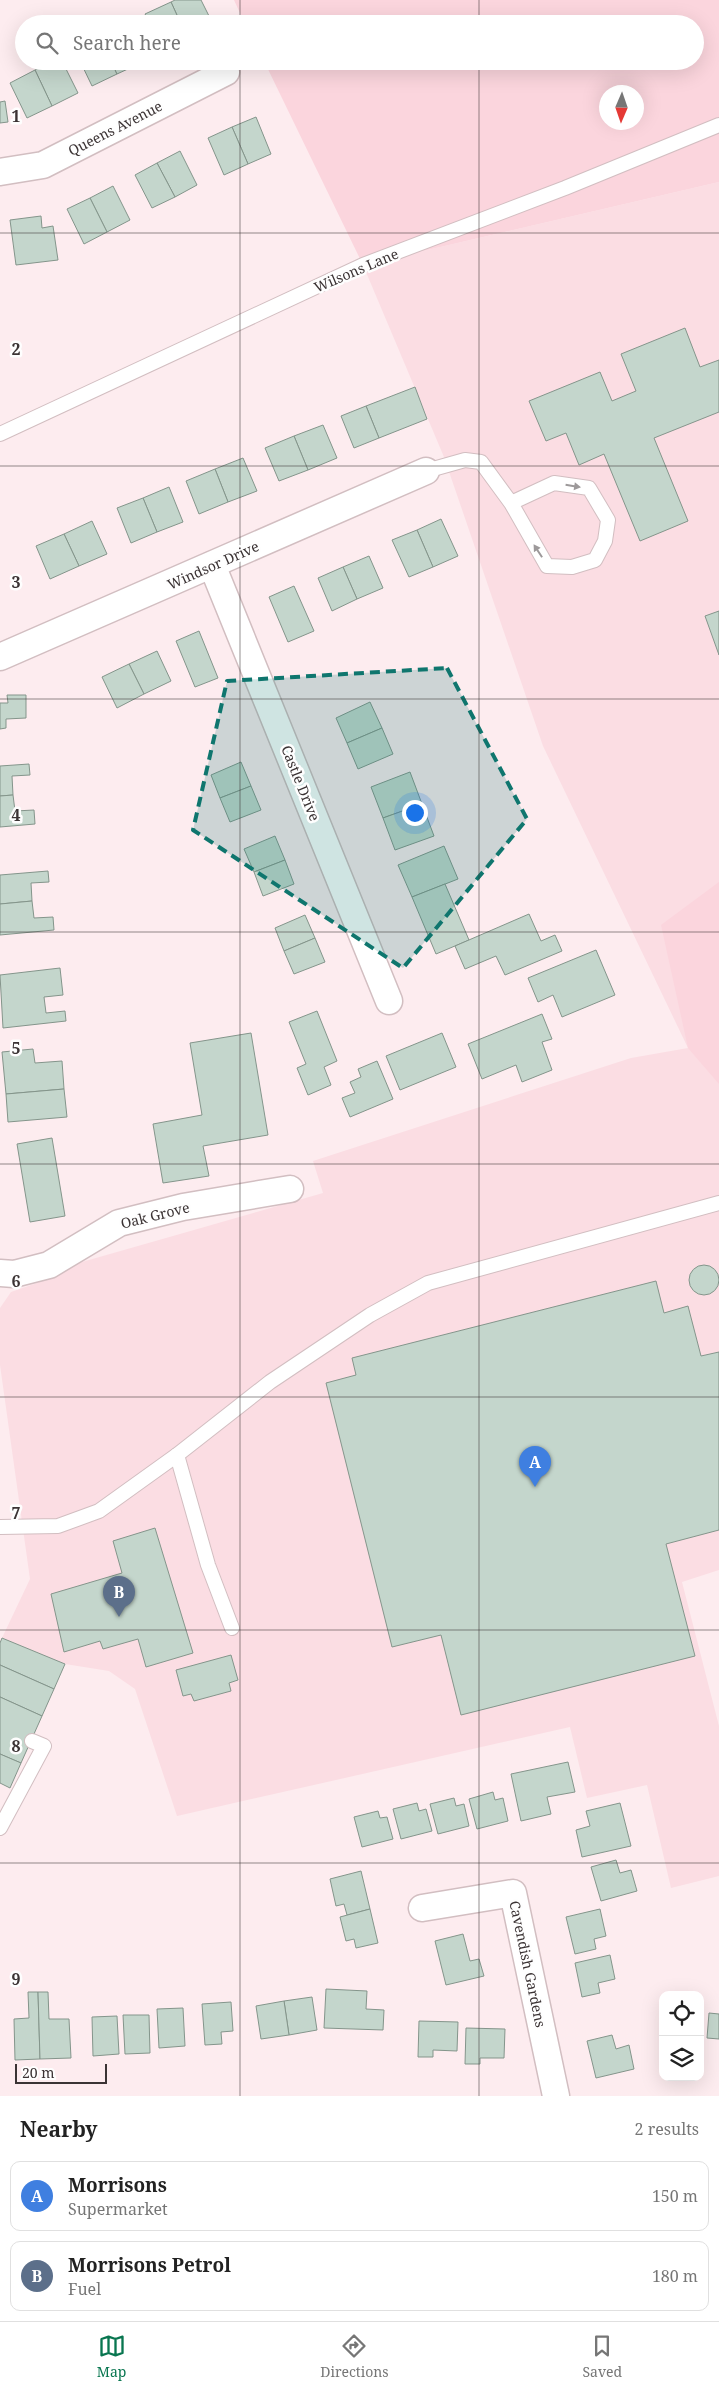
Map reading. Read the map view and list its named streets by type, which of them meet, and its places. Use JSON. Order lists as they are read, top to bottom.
{
  "streets": {
    "street": [
      "Queens Avenue",
      "Windsor Drive",
      "Castle Drive",
      "Oak Grove",
      "Cavendish Gardens"
    ],
    "lane": ["Wilsons Lane"]
  },
  "crossings": [
    ["Windsor Drive", "Castle Drive"]
  ],
  "scale_bar": "20 m",
  "north": "bottom",
  "page": {
    "search": "Search here",
    "pins": ["A", "B"],
    "scale": "20 m",
    "heading": ["Nearby", "2 results"],
    "list": [
      {
        "mark": "A",
        "name": "Morrisons",
        "note": "Supermarket",
        "value": "150 m"
      },
      {
        "mark": "B",
        "name": "Morrisons Petrol",
        "note": "Fuel",
        "value": "180 m"
      }
    ],
    "nav": ["Map", "Directions", "Saved"]
  },
  "grid": {
    "rows": [
      "1",
      "2",
      "3",
      "4",
      "5",
      "6",
      "7",
      "8",
      "9"
    ]
  }
}
